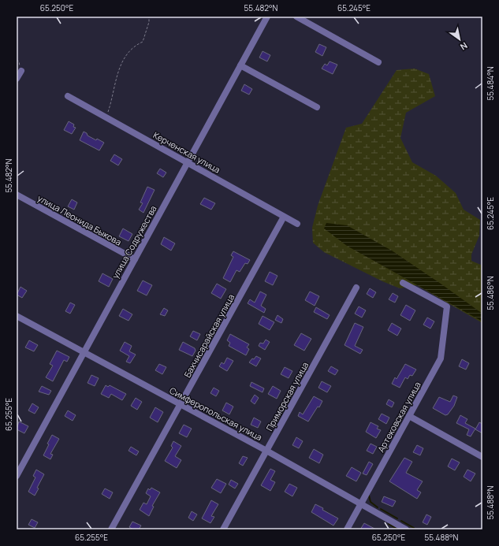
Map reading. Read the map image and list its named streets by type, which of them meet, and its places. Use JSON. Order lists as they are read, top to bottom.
{
  "streets": {
    "street": [
      "Керченская улица",
      "улица Леонида Быкова",
      "улица Содружества",
      "Бахчисарайская улица",
      "Приморская улица",
      "Симферопольская улица",
      "Артековская улица"
    ]
  },
  "crossings": [
    ["Керченская улица", "улица Содружества"],
    ["Керченская улица", "Бахчисарайская улица"],
    ["улица Леонида Быкова", "улица Содружества"],
    ["улица Содружества", "Симферопольская улица"],
    ["Бахчисарайская улица", "Симферопольская улица"],
    ["Приморская улица", "Симферопольская улица"],
    ["Симферопольская улица", "Артековская улица"]
  ],
  "north": "bottom right",
  "coordinates": [
    "65.250°E",
    "55.482°N",
    "65.245°E",
    "55.484°N",
    "55.486°N",
    "65.255°E",
    "55.488°N"
  ]
}
